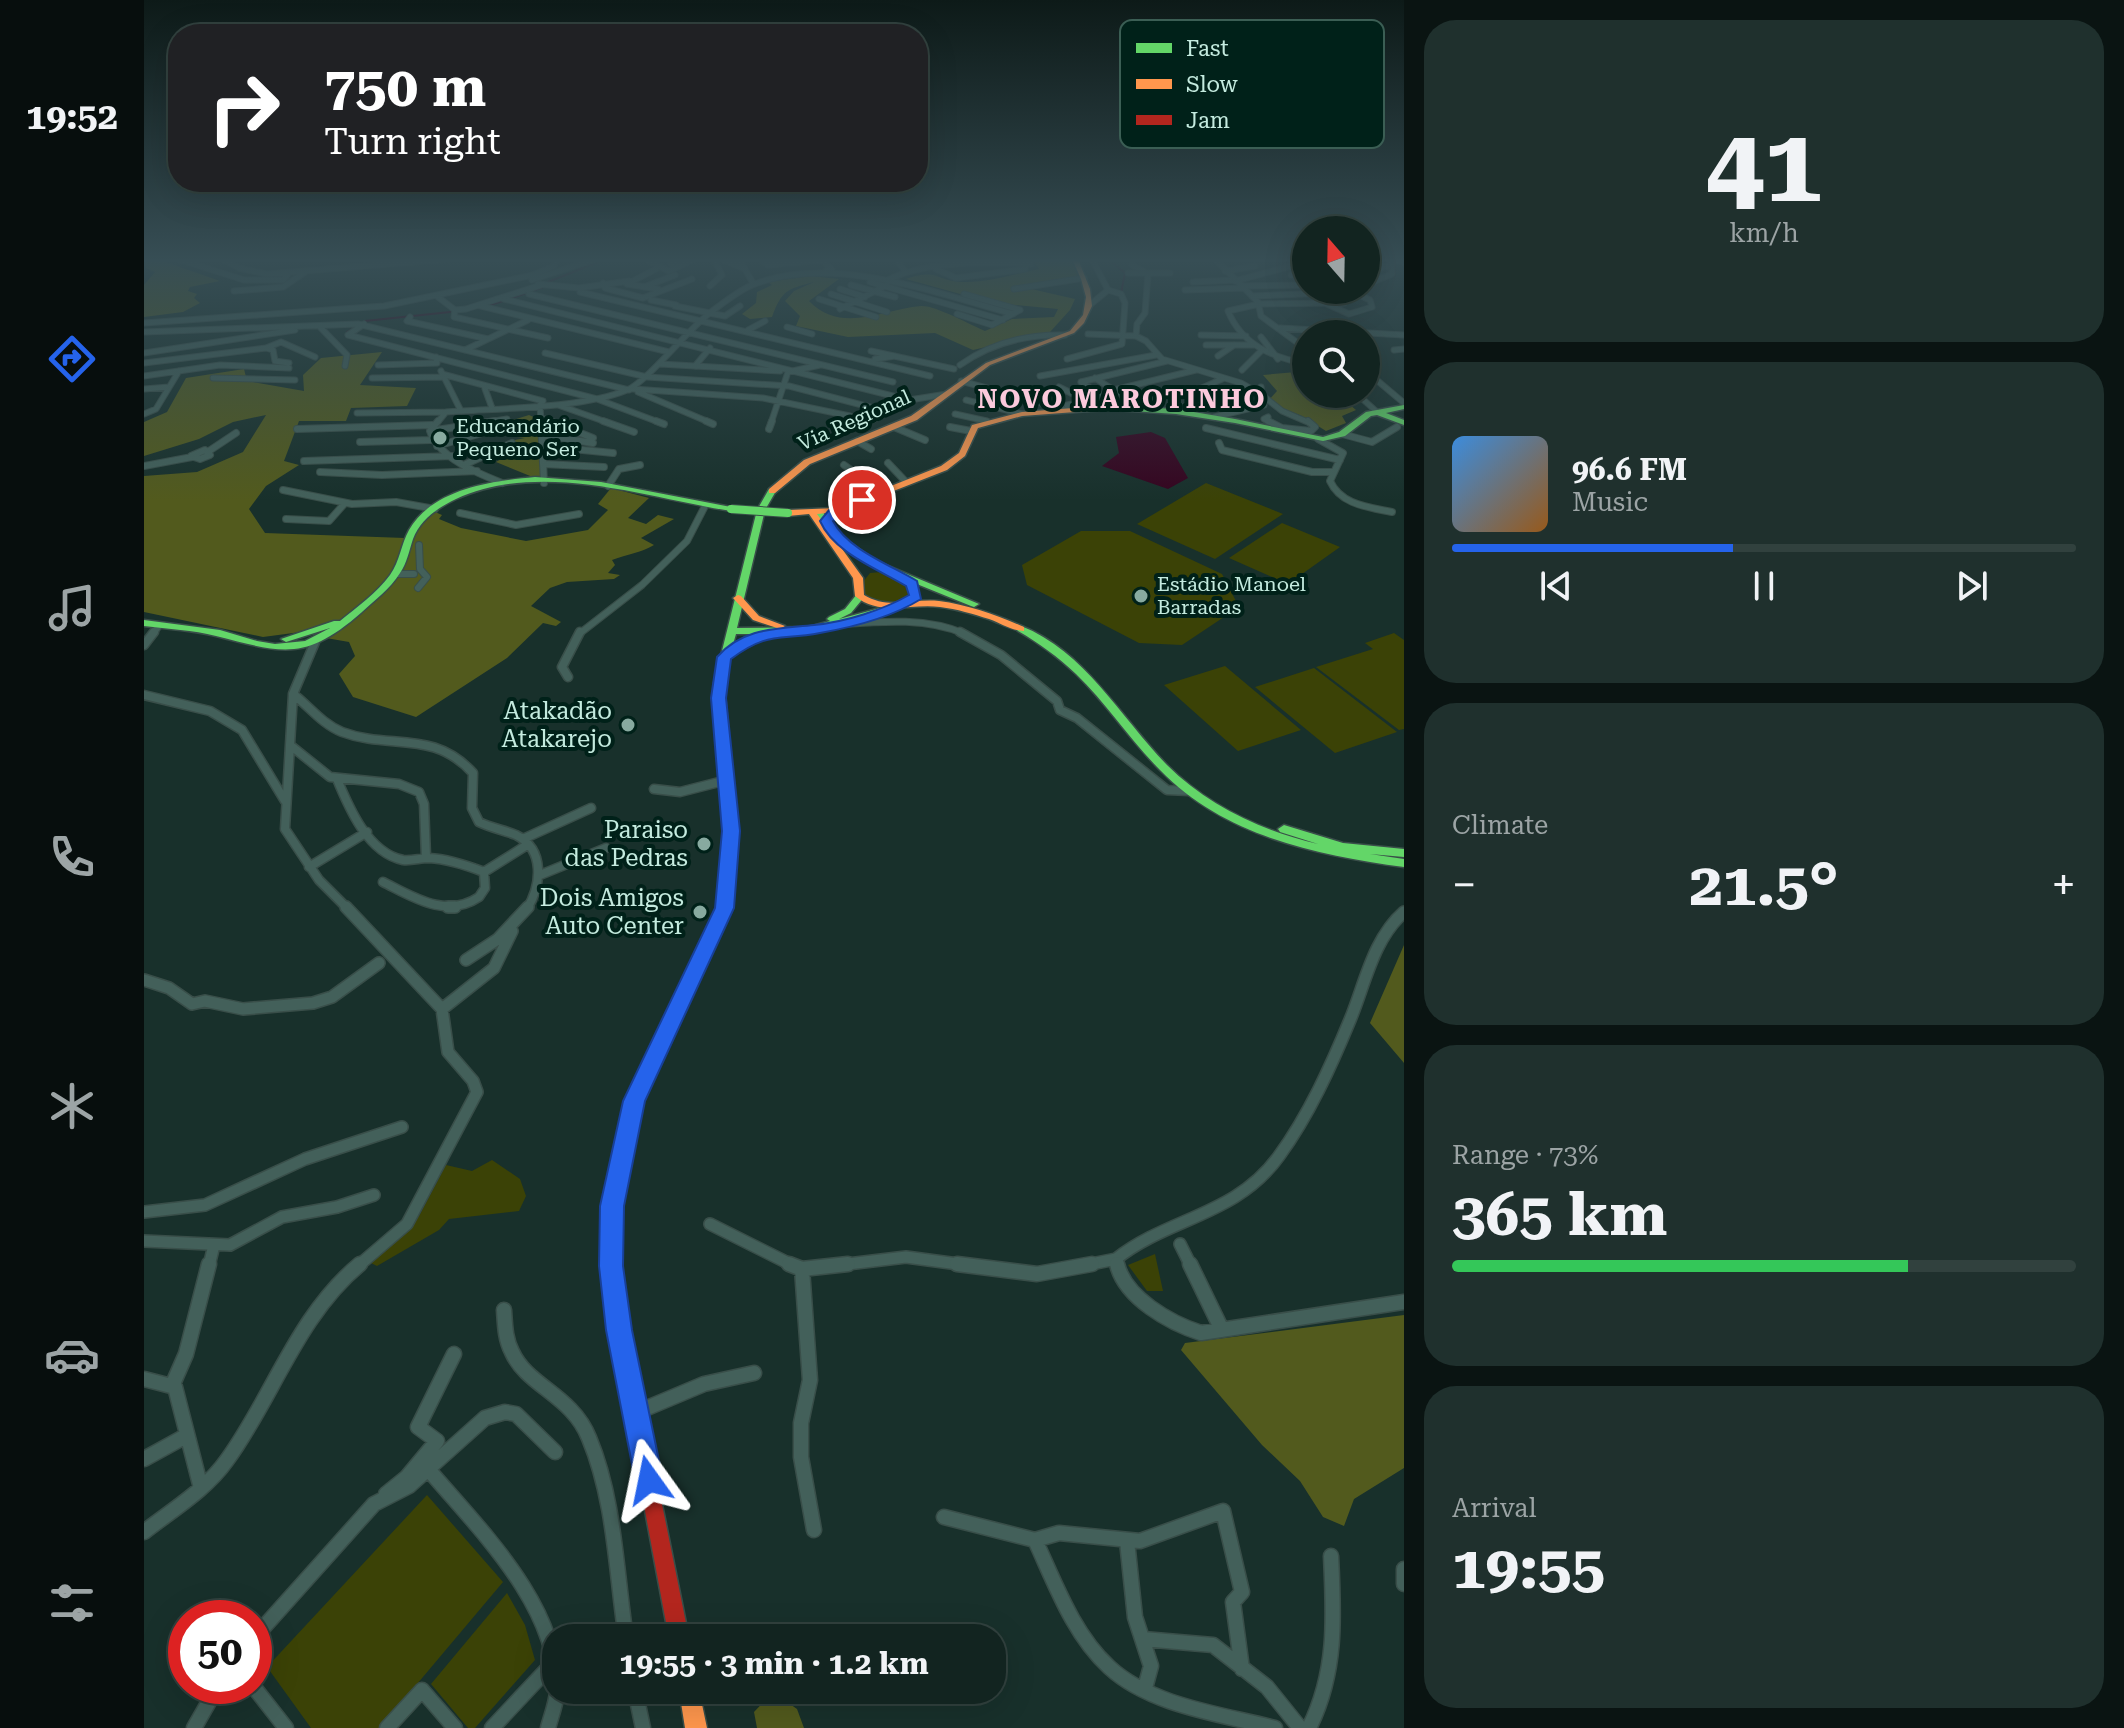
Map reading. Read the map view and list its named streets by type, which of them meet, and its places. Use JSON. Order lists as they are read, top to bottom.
{
  "streets": {
    "main road": ["Via Regional"]
  },
  "districts": ["NOVO MAROTINHO"],
  "places": [
    "Educandário Pequeno Ser",
    "Estádio Manoel Barradas",
    "Atakadão Atakarejo",
    "Paraiso das Pedras",
    "Dois Amigos Auto Center"
  ],
  "legend": ["Fast", "Slow", "Jam"],
  "north": "top",
  "page": {
    "tabs": "19:52",
    "tile": [
      ["41", "km/h"],
      "Climate",
      ["Range · 73%", "365 km"],
      ["Arrival", "19:55"]
    ],
    "turn": ["750 m", "Turn right"],
    "song": ["96.6 FM", "Music"],
    "heat": ["−", "21.5°", "+"],
    "limit": "50",
    "trip": "19:55 · 3 min · 1.2 km"
  }
}
